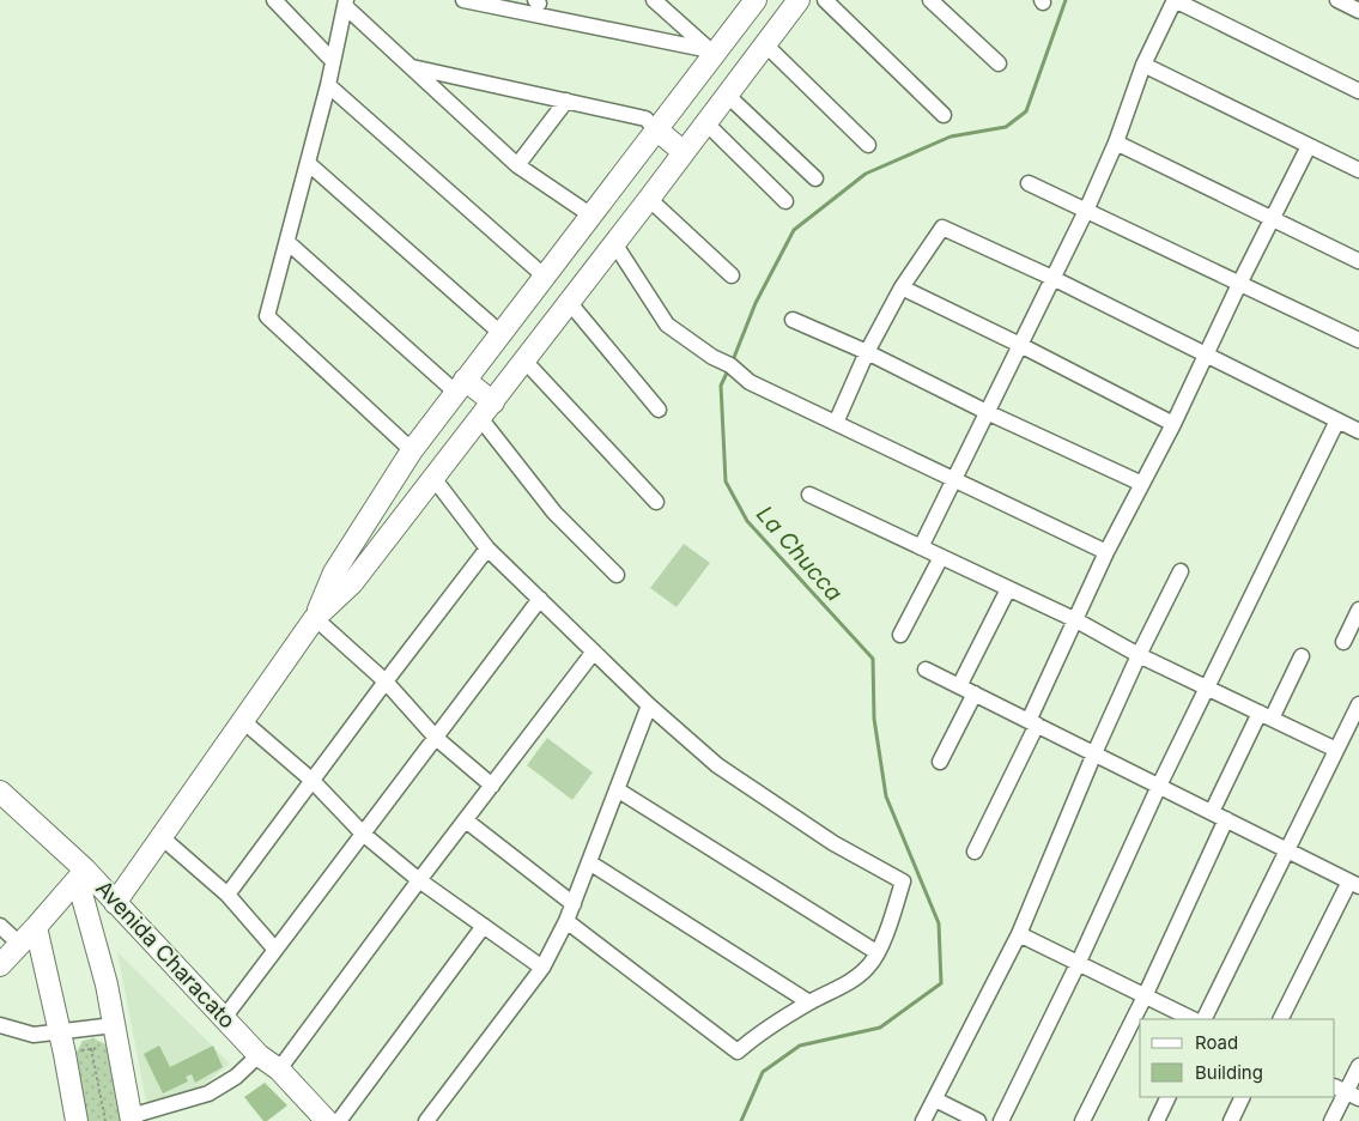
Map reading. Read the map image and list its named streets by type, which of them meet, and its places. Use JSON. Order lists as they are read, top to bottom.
{
  "streets": {
    "street": ["Avenida Characato"]
  },
  "water": ["La Chucca"],
  "legend": ["Road", "Building"]
}
